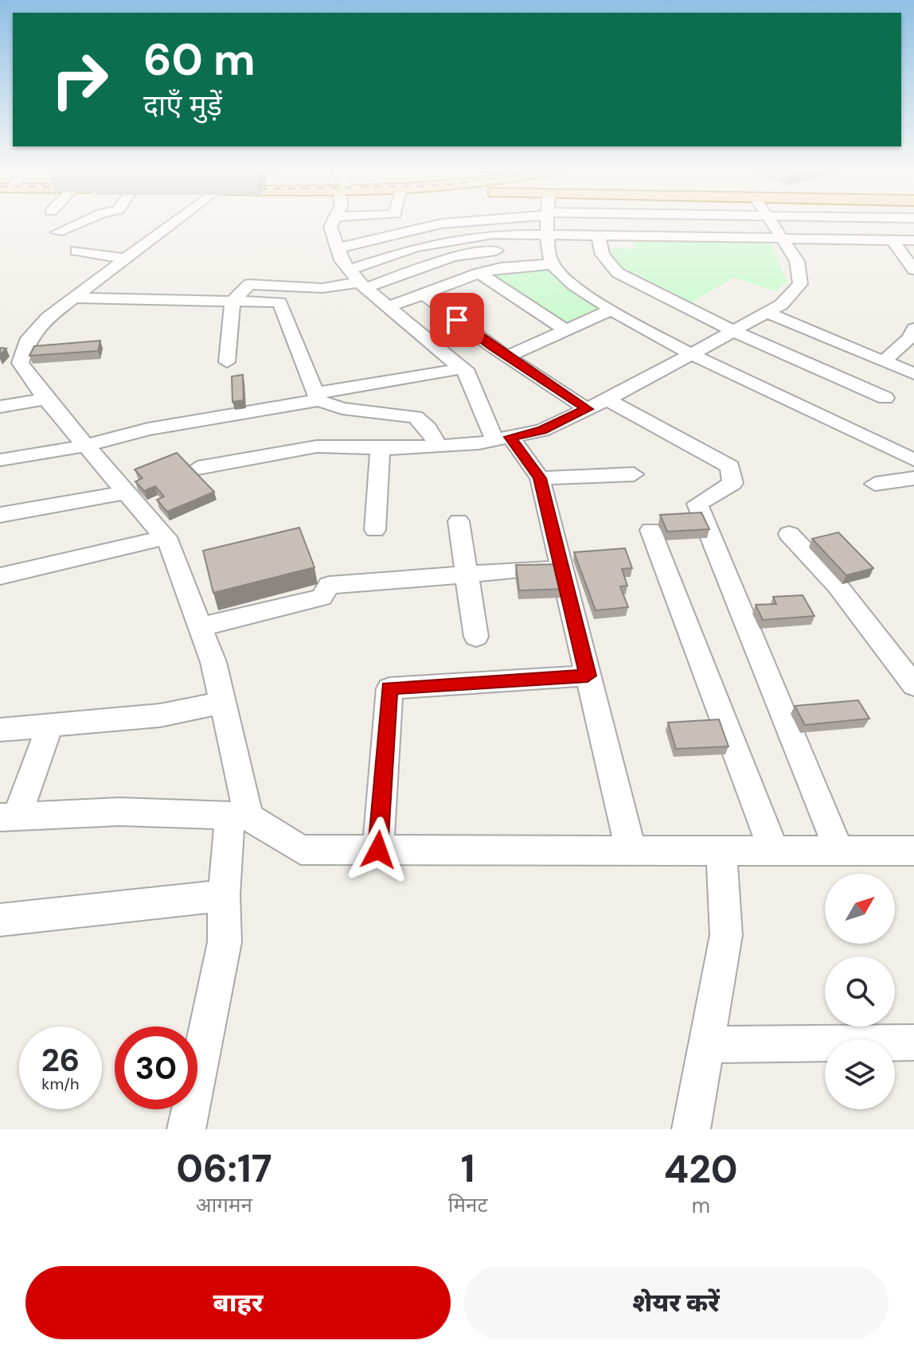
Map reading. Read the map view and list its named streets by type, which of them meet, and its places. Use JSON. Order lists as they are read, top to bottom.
{
  "north": "top right",
  "page": {
    "turn": ["60 m", "दाएँ मुड़ें"],
    "speed": "26 km/h",
    "limit": "30",
    "eta": [
      "06:17",
      "आगमन",
      "1",
      "मिनट",
      "420",
      "m"
    ],
    "buttons": ["बाहर", "शेयर करें"]
  }
}
